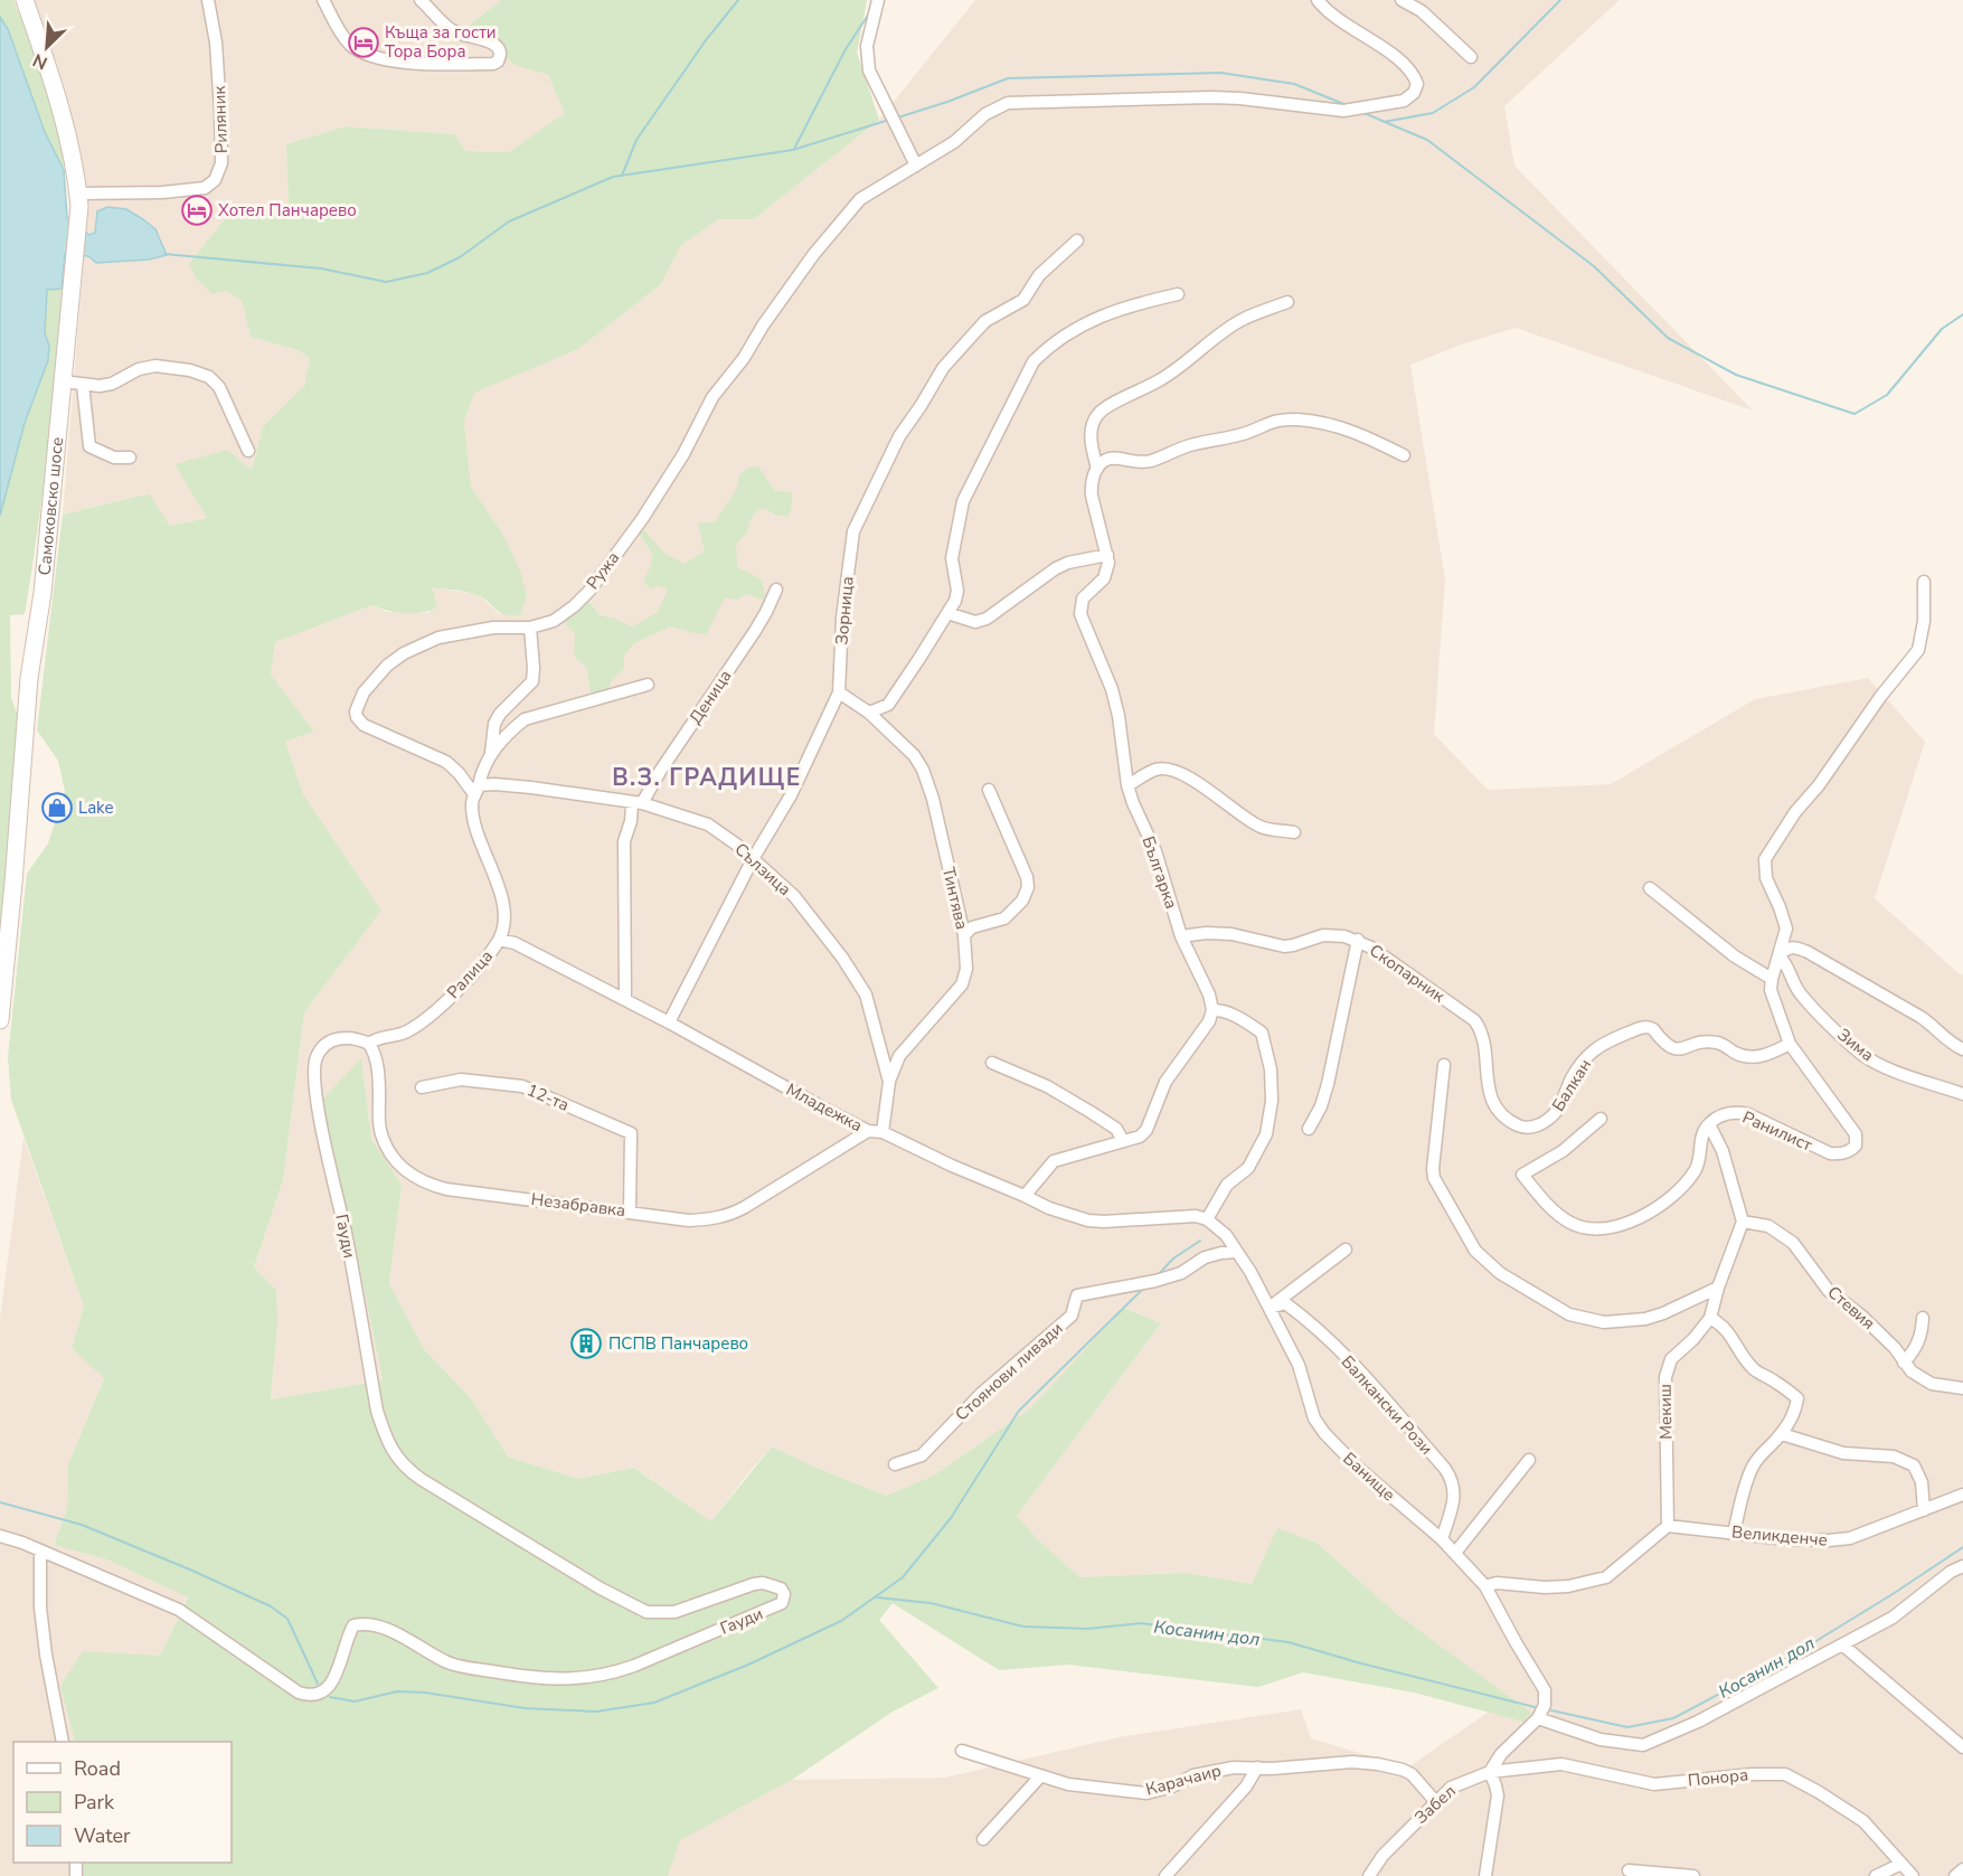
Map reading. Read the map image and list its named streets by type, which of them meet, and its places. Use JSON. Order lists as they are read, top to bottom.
{
  "streets": {
    "main road": ["Самоковско шосе"],
    "street": [
      "Риляник",
      "Ружа",
      "Зорница",
      "Деница",
      "Сълзица",
      "Българка",
      "Тинтява",
      "Скопарник",
      "Ралица",
      "Зима",
      "Балкан",
      "12-та",
      "Младежка",
      "Ранилист",
      "Незабравка",
      "Гауди",
      "Стевия",
      "Стоянови ливади",
      "Балкански Рози",
      "Мекиш",
      "Банище",
      "Великденче",
      "Понора",
      "Карачаир",
      "Забел"
    ]
  },
  "crossings": [
    ["Риляник", "Самоковско шосе"],
    ["Ружа", "Сълзица"],
    ["Ружа", "Ралица"],
    ["Зорница", "Сълзица"],
    ["Зорница", "Тинтява"],
    ["Зорница", "Младежка"],
    ["Деница", "Сълзица"],
    ["Деница", "Младежка"],
    ["Сълзица", "Тинтява"],
    ["Сълзица", "Ралица"],
    ["Сълзица", "Младежка"],
    ["Българка", "Скопарник"],
    ["Скопарник", "Балкан"],
    ["Ралица", "Младежка"],
    ["Ралица", "Незабравка"],
    ["Ралица", "Гауди"],
    ["Балкан", "Ранилист"],
    ["12-та", "Незабравка"],
    ["Младежка", "Незабравка"],
    ["Младежка", "Банище"],
    ["Незабравка", "Гауди"],
    ["Стевия", "Мекиш"],
    ["Стоянови ливади", "Банище"],
    ["Балкански Рози", "Банище"],
    ["Мекиш", "Великденче"],
    ["Понора", "Забел"],
    ["Карачаир", "Забел"]
  ],
  "districts": ["В.З. ГРАДИЩЕ"],
  "water": ["Косанин дол"],
  "places": {
    "hotel": ["Къща за гости Тора Бора", "Хотел Панчарево"],
    "shop": ["Lake"],
    "building": ["ПСПВ Панчарево"]
  },
  "legend": ["Road", "Park", "Water"],
  "north": "bottom left"
}
